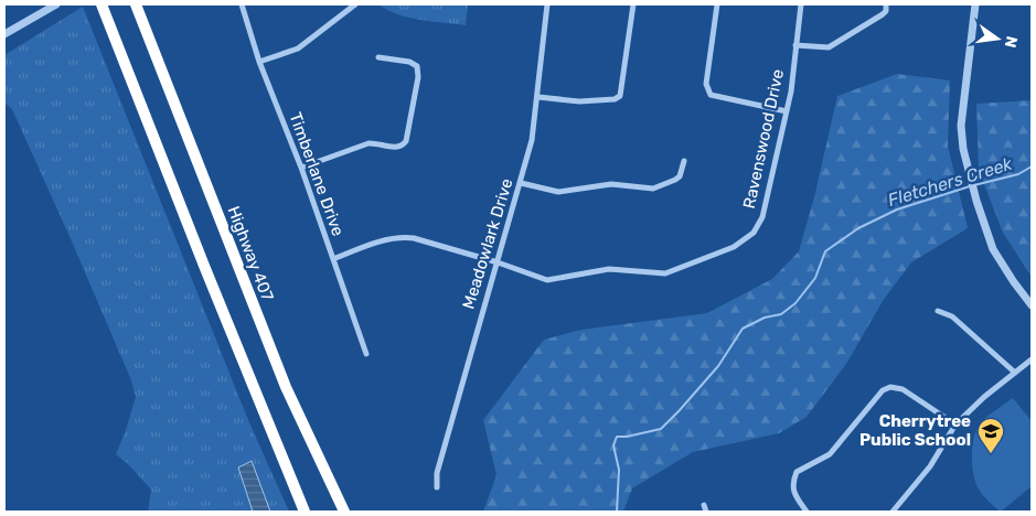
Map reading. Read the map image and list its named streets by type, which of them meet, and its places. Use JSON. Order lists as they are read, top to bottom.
{
  "streets": {
    "highway": ["Highway 407"],
    "street": ["Ravenswood Drive", "Timberlane Drive", "Meadowlark Drive"]
  },
  "crossings": [
    ["Ravenswood Drive", "Timberlane Drive"],
    ["Ravenswood Drive", "Meadowlark Drive"]
  ],
  "water": ["Fletchers Creek"],
  "places": {
    "school or university": ["Cherrytree Public School"]
  },
  "north": "right"
}
